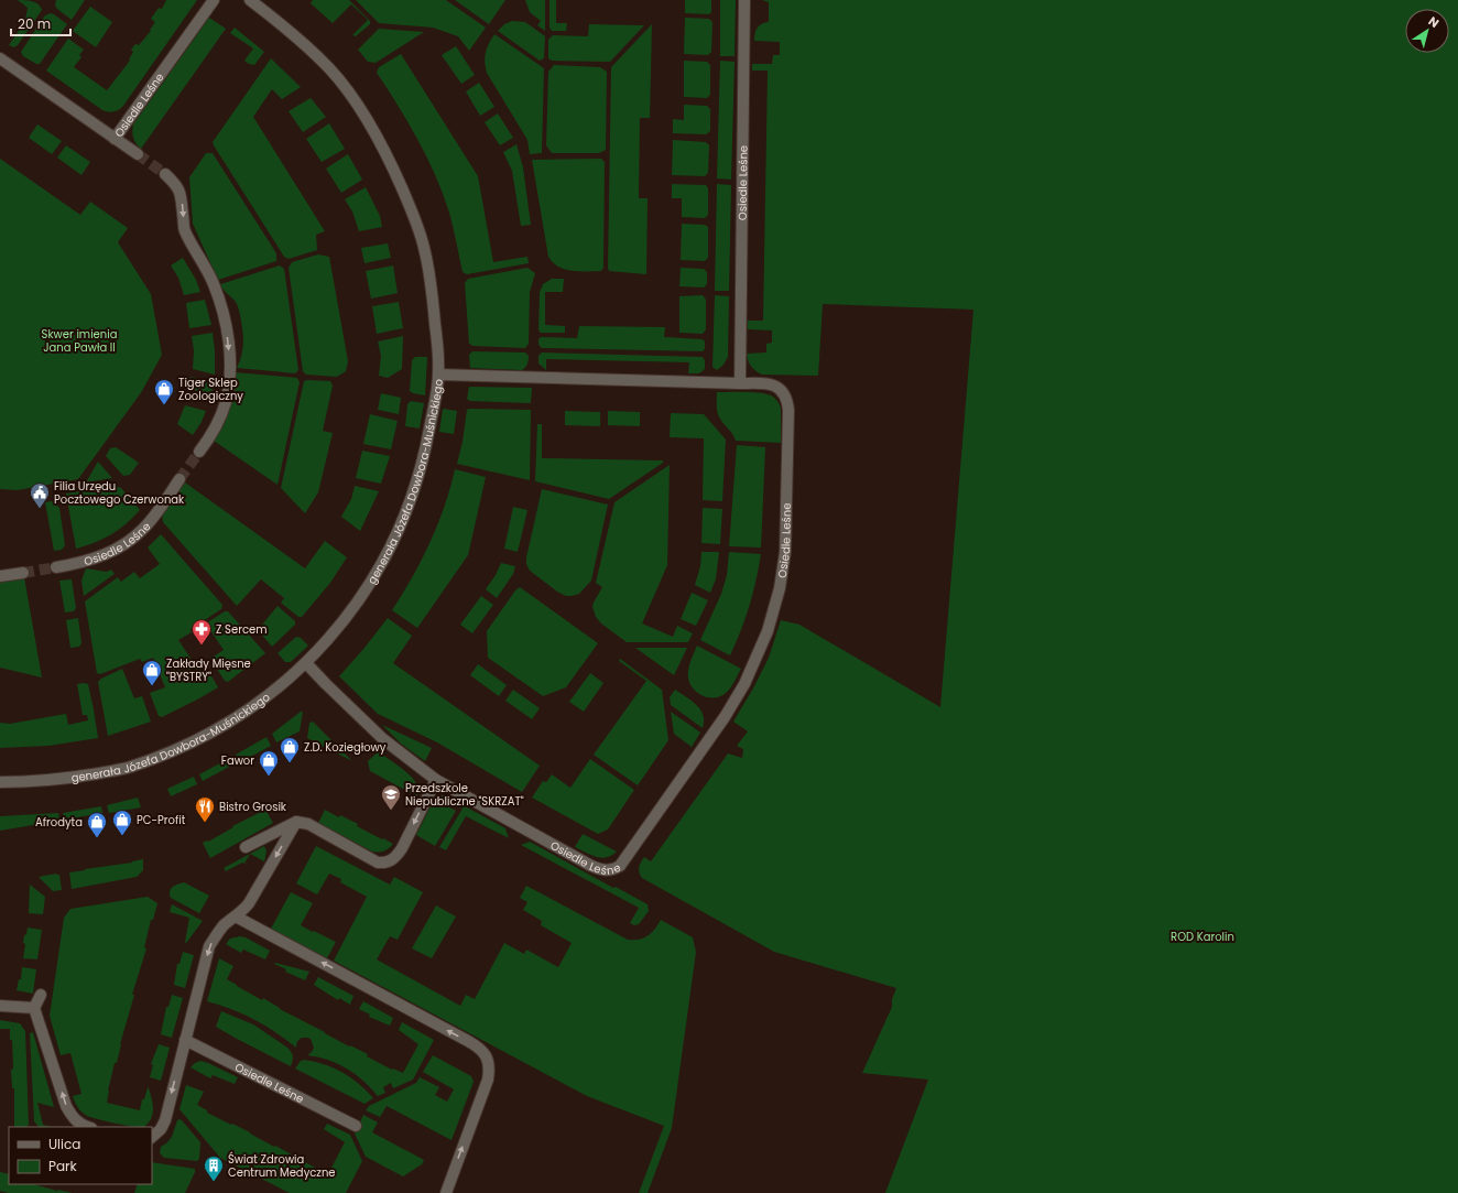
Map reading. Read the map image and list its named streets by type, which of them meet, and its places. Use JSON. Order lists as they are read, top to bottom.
{
  "streets": {
    "street": ["Osiedle Leśne", "generała Józefa Dowbora-Muśnickiego"]
  },
  "crossings": [
    ["Osiedle Leśne", "generała Józefa Dowbora-Muśnickiego"]
  ],
  "parks": ["Skwer imienia Jana Pawła II", "ROD Karolin"],
  "places": {
    "shop": [
      "Tiger Sklep Zoologiczny",
      "Zakłady Mięsne \"BYSTRY\"",
      "Z.D. Koziegłowy",
      "Fawor",
      "PC-Profit",
      "Afrodyta"
    ],
    "public building": ["Filia Urzędu Pocztowego Czerwonak"],
    "pharmacy": ["Z Sercem"],
    "school or university": ["Przedszkole Niepubliczne \"SKRZAT\""],
    "restaurant": ["Bistro Grosik"],
    "building": ["Świat Zdrowia Centrum Medyczne"]
  },
  "legend": ["Ulica", "Park"],
  "scale_bar": "20 m",
  "north": "top right"
}
